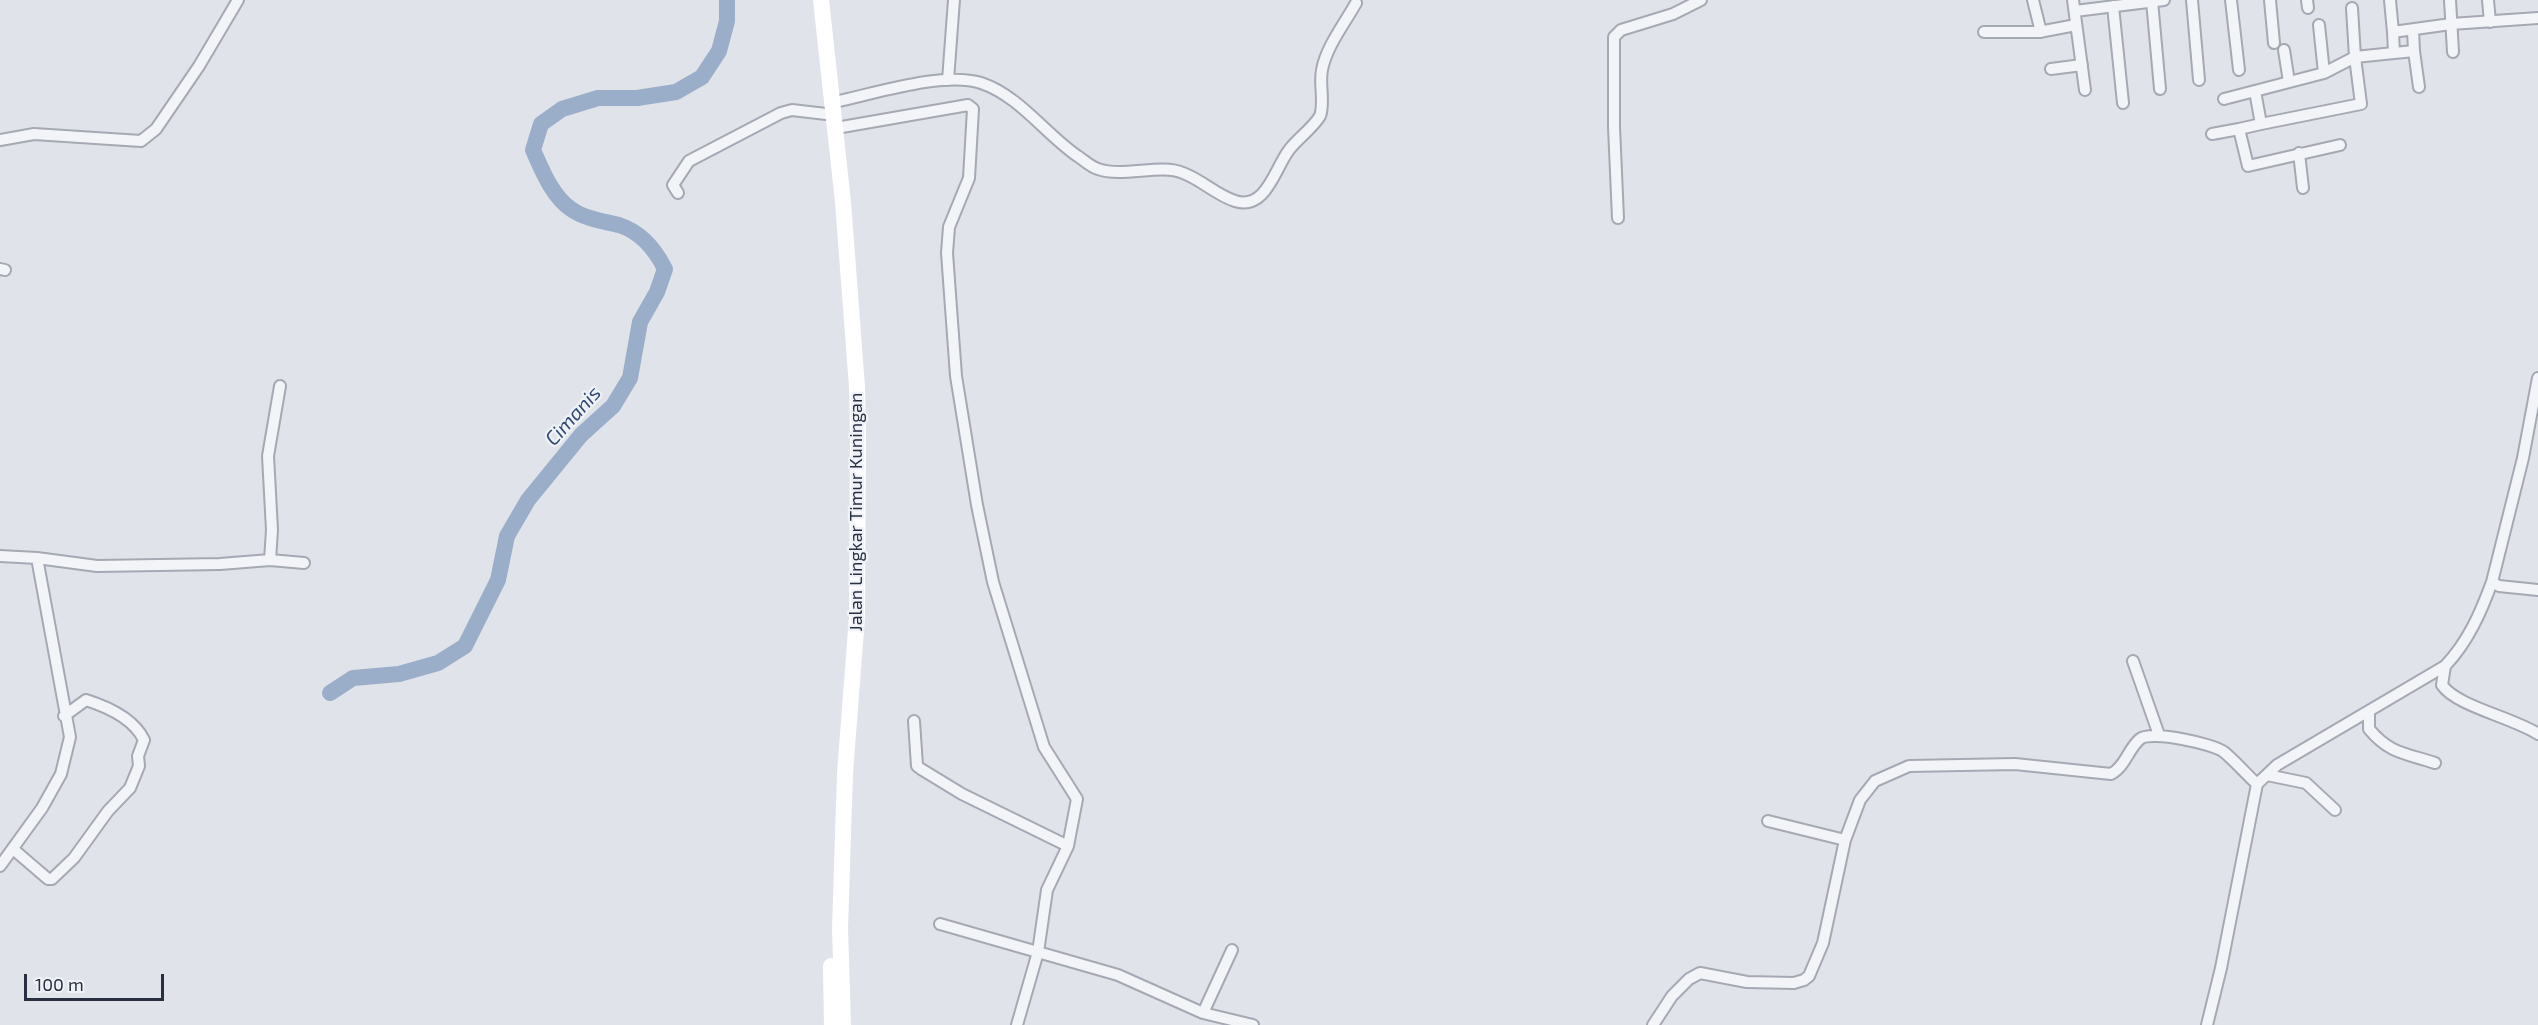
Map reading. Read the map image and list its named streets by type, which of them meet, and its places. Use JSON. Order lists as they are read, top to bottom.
{
  "streets": {
    "main road": ["Jalan Lingkar Timur Kuningan"]
  },
  "water": ["Cimanis"],
  "scale_bar": "100 m"
}
